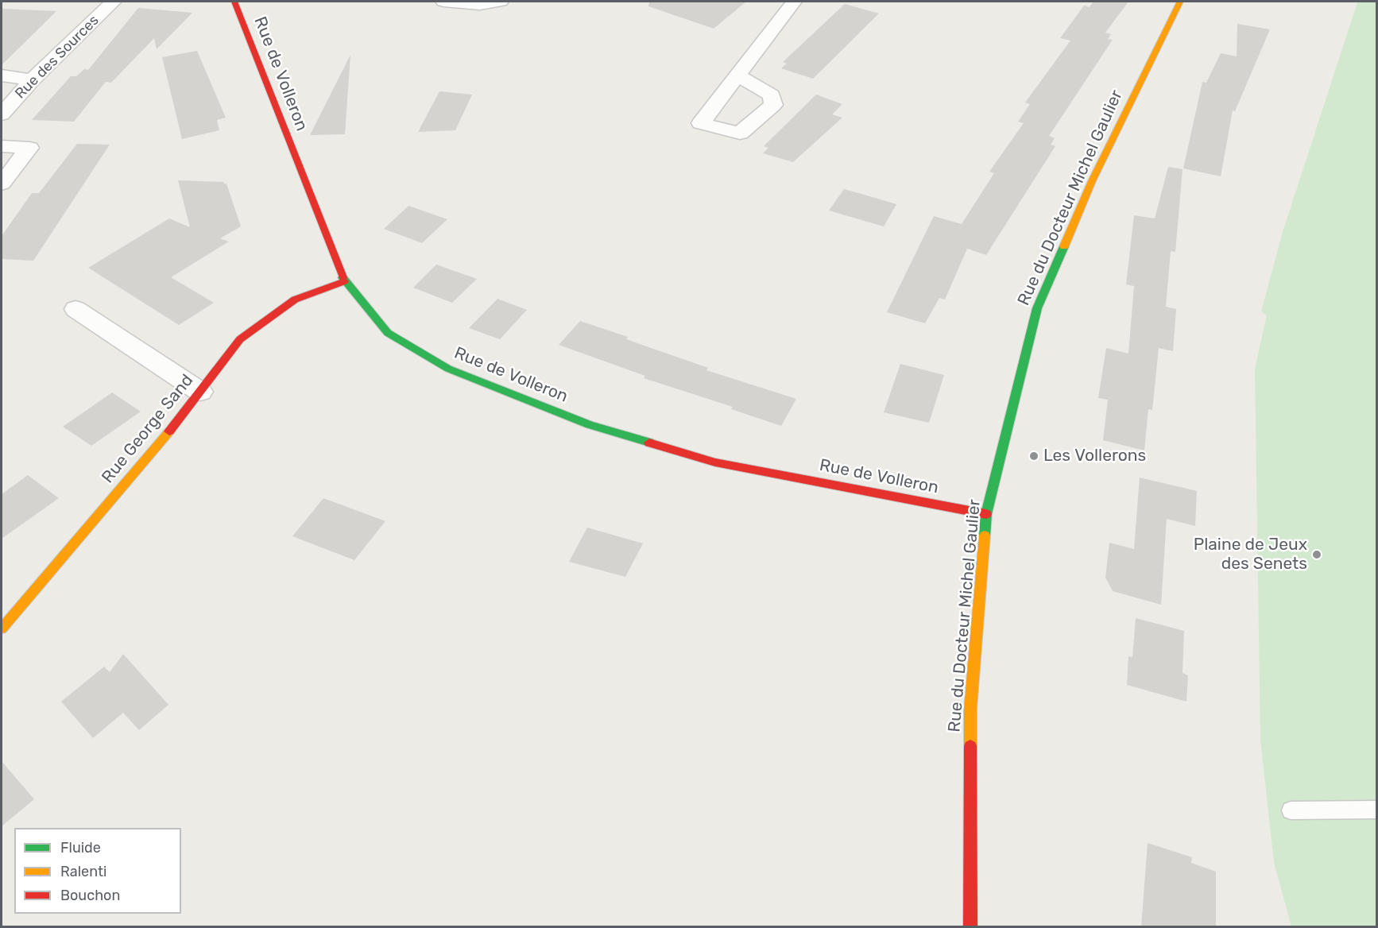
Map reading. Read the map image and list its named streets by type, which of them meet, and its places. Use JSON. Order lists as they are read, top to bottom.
{
  "streets": {
    "street": [
      "Rue des Sources",
      "Rue de Volleron",
      "Rue du Docteur Michel Gaulier",
      "Rue George Sand"
    ]
  },
  "crossings": [
    ["Rue de Volleron", "Rue du Docteur Michel Gaulier"],
    ["Rue de Volleron", "Rue George Sand"]
  ],
  "places": ["Les Vollerons", "Plaine de Jeux des Senets"],
  "legend": ["Fluide", "Ralenti", "Bouchon"]
}
